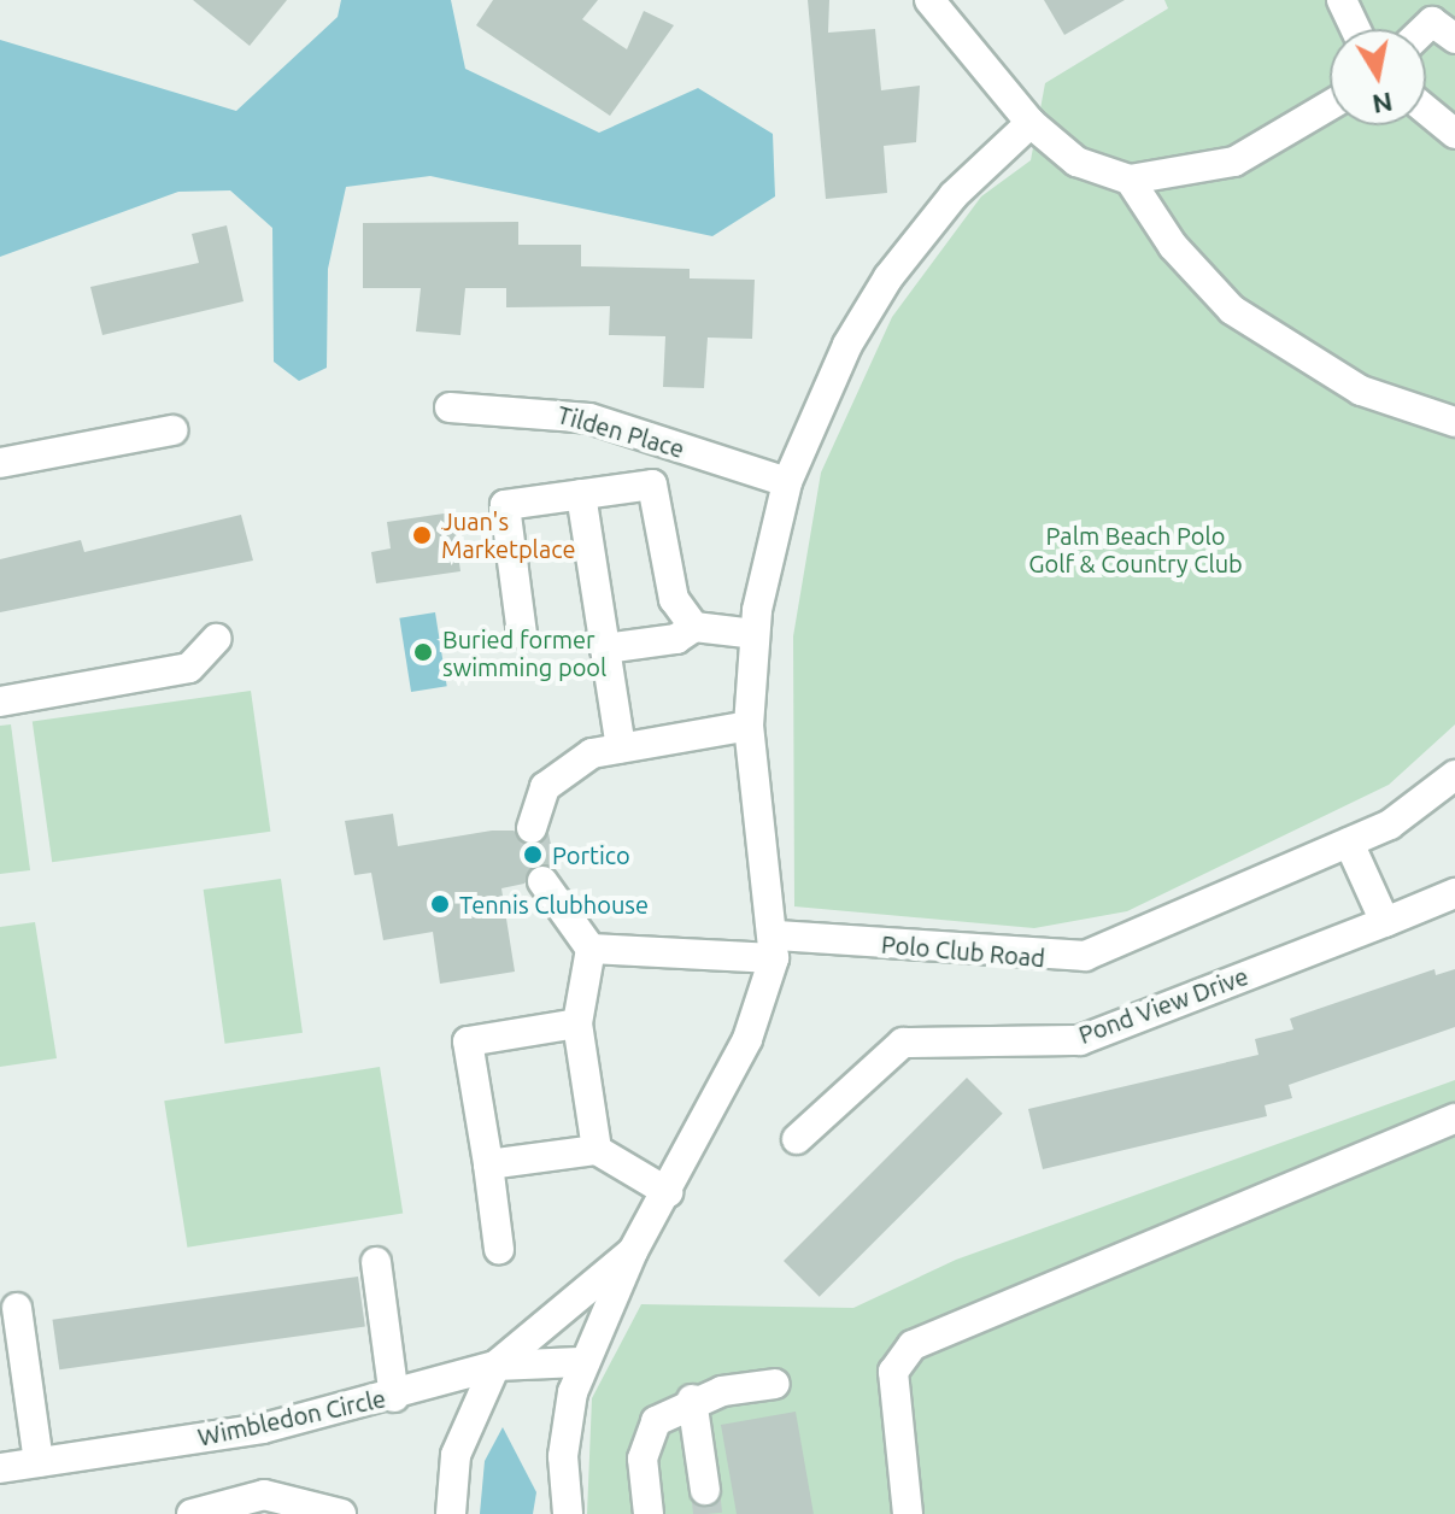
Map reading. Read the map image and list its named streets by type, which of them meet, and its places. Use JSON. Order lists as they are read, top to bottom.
{
  "streets": {
    "street": [
      "Tilden Place",
      "Polo Club Road",
      "Pond View Drive",
      "Wimbledon Circle"
    ]
  },
  "parks": ["Palm Beach Polo Golf & Country Club"],
  "places": [
    "Juan's Marketplace",
    "Buried former swimming pool",
    "Portico",
    "Tennis Clubhouse"
  ],
  "north": "bottom"
}
